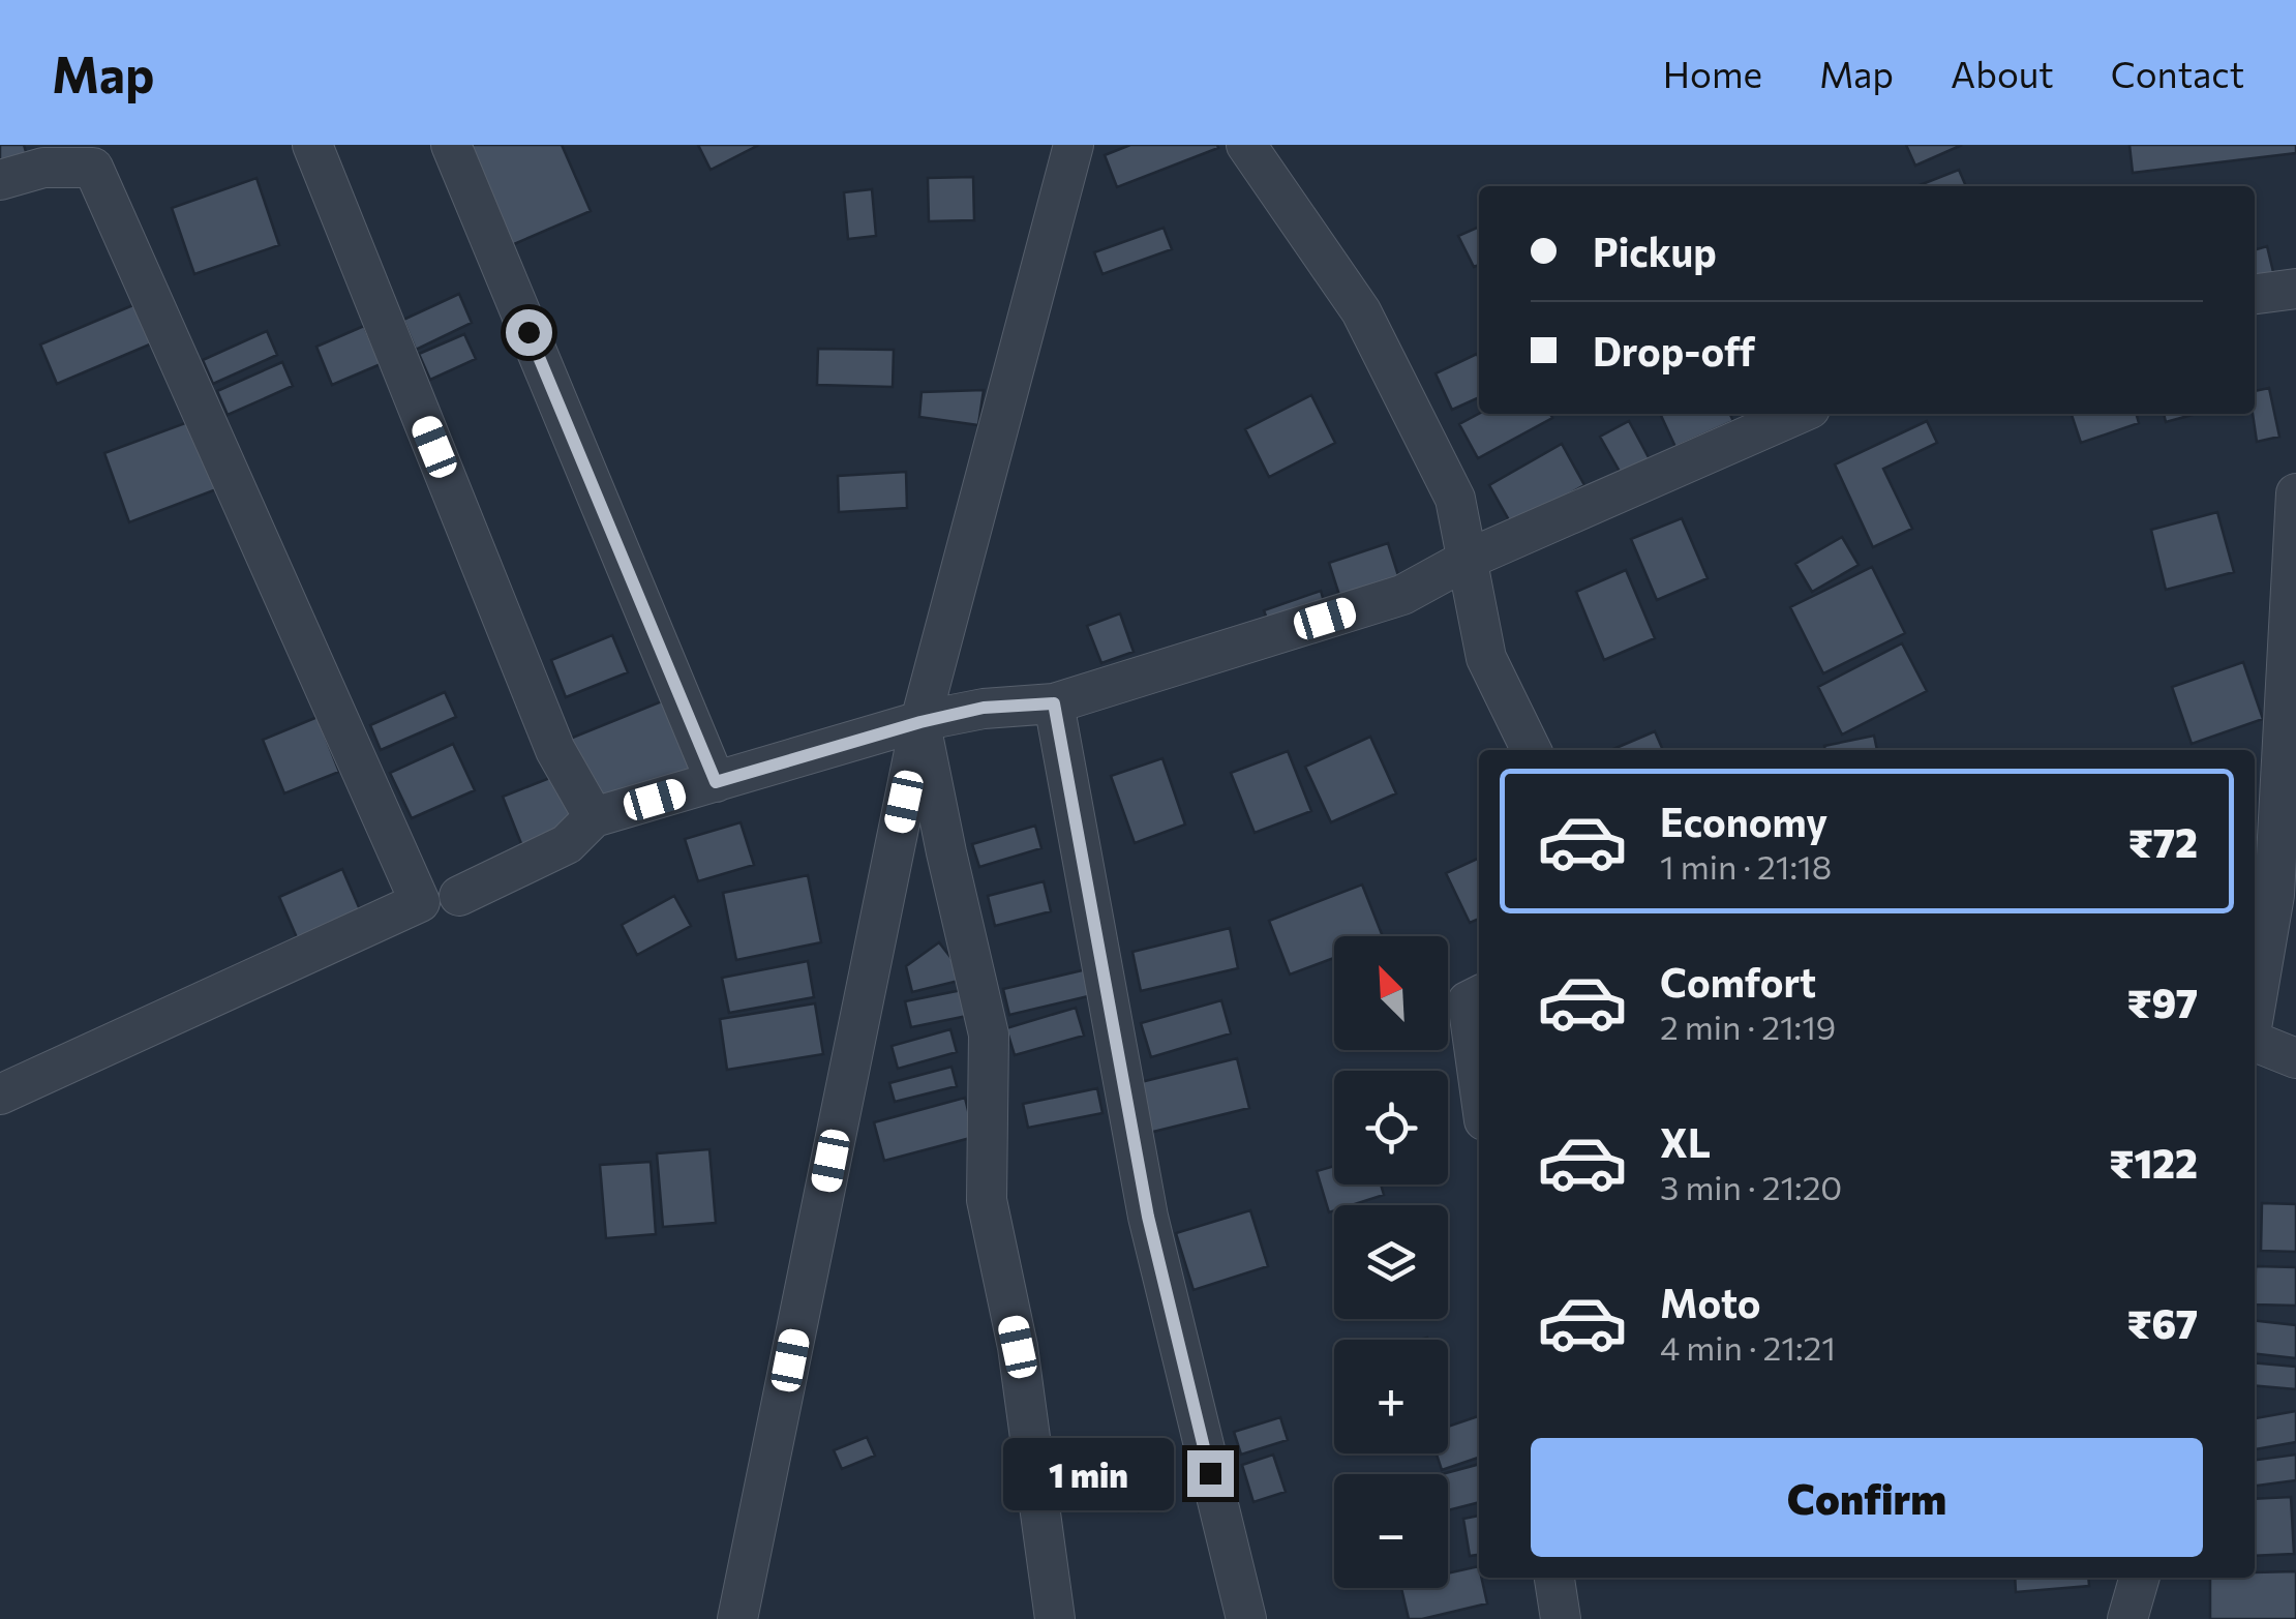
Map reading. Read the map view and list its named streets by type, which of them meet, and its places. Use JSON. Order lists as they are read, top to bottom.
{
  "north": "top left",
  "page": {
    "header": "Map",
    "nav": [
      "Home",
      "Map",
      "About",
      "Contact"
    ],
    "banner": ["Pickup", "Drop-off"],
    "list": [
      {
        "name": "Economy",
        "note": "1 min · 21:18",
        "value": "₹72"
      },
      {
        "name": "Comfort",
        "note": "2 min · 21:19",
        "value": "₹97"
      },
      {
        "name": "XL",
        "note": "3 min · 21:20",
        "value": "₹122"
      },
      {
        "name": "Moto",
        "note": "4 min · 21:21",
        "value": "₹67"
      }
    ],
    "map_buttons": ["+", "−"],
    "buttons": "Confirm",
    "bubble": "1 min"
  }
}
